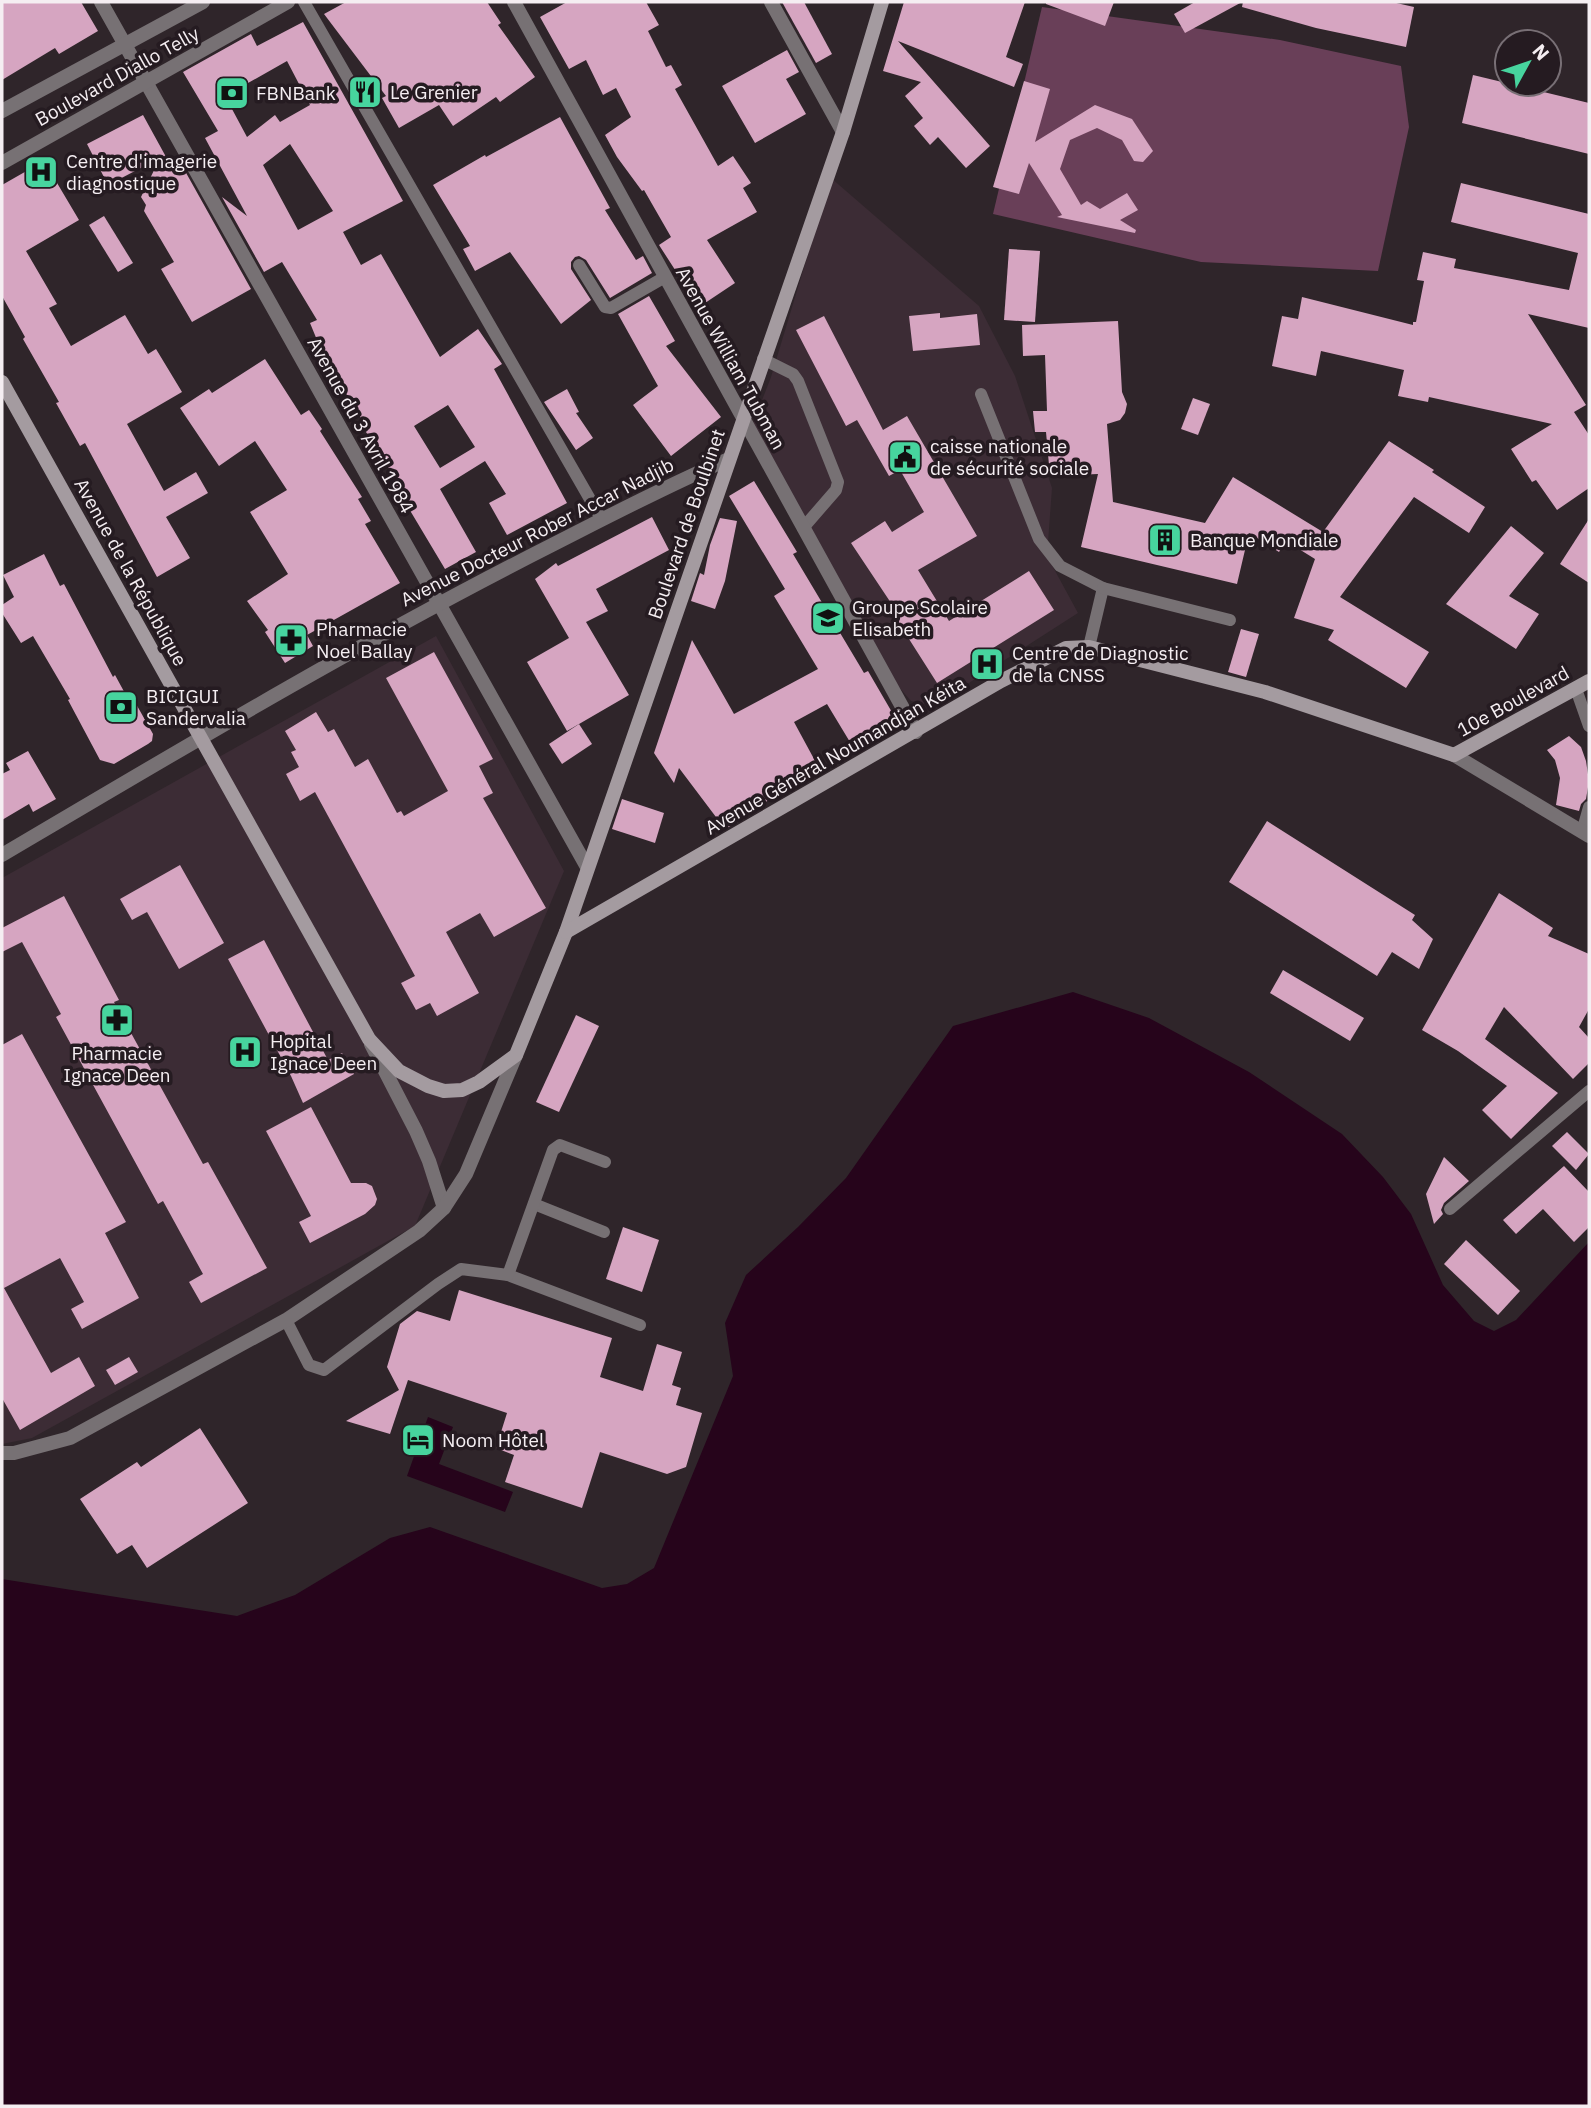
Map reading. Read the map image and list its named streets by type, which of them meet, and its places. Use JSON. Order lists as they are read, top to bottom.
{
  "streets": {
    "main road": [
      "Boulevard de Boulbinet",
      "Avenue de la République",
      "10e Boulevard",
      "Avenue Général Noumandjan Kéita"
    ],
    "street": [
      "Boulevard Diallo Telly",
      "Avenue William Tubman",
      "Avenue du 3 Avril 1984",
      "Avenue Docteur Rober Accar Nadjib"
    ]
  },
  "crossings": [
    ["Boulevard Diallo Telly", "Avenue du 3 Avril 1984"],
    ["Avenue William Tubman", "Boulevard de Boulbinet"],
    ["Avenue William Tubman", "Avenue Général Noumandjan Kéita"],
    ["Avenue du 3 Avril 1984", "Boulevard de Boulbinet"],
    ["Avenue du 3 Avril 1984", "Avenue Docteur Rober Accar Nadjib"],
    ["Boulevard de Boulbinet", "Avenue Docteur Rober Accar Nadjib"],
    ["Boulevard de Boulbinet", "Avenue de la République"],
    ["Boulevard de Boulbinet", "Avenue Général Noumandjan Kéita"],
    ["Avenue Docteur Rober Accar Nadjib", "Avenue de la République"],
    ["10e Boulevard", "Avenue Général Noumandjan Kéita"]
  ],
  "places": {
    "restaurant": ["Le Grenier"],
    "bank": ["FBNBank", "BICIGUI Sandervalia"],
    "hospital": ["Centre d'imagerie diagnostique", "Centre de Diagnostic de la CNSS", "Hopital Ignace Deen"],
    "public building": ["caisse nationale de sécurité sociale"],
    "building": ["Banque Mondiale"],
    "school or university": ["Groupe Scolaire Elisabeth"],
    "pharmacy": ["Pharmacie Noel Ballay", "Pharmacie Ignace Deen"],
    "hotel": ["Noom Hôtel"]
  },
  "north": "top right"
}
